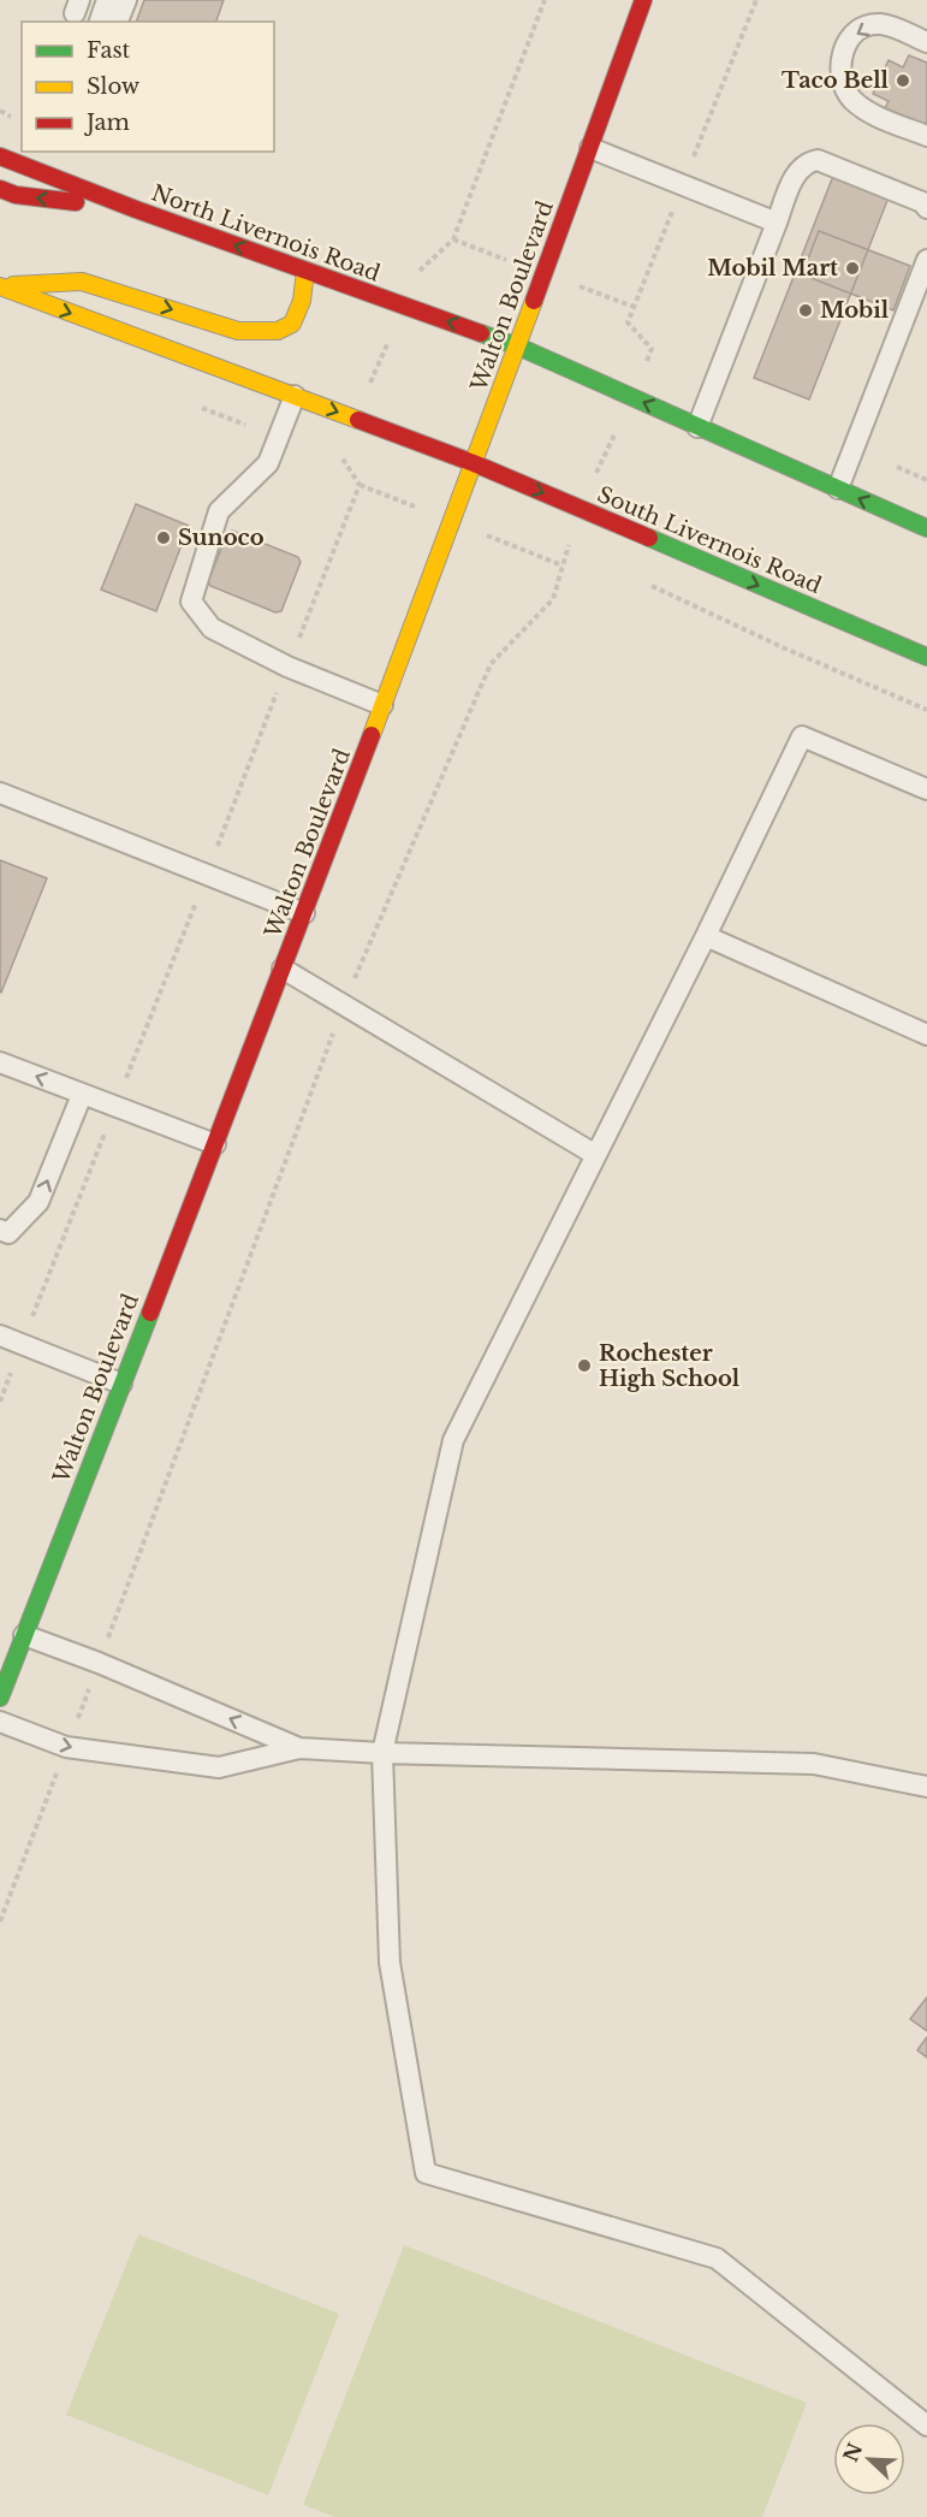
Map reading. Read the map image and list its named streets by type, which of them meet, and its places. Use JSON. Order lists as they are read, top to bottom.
{
  "streets": {
    "main road": ["North Livernois Road", "Walton Boulevard", "South Livernois Road"]
  },
  "crossings": [
    ["North Livernois Road", "Walton Boulevard"],
    ["Walton Boulevard", "South Livernois Road"]
  ],
  "places": [
    "Taco Bell",
    "Mobil Mart",
    "Mobil",
    "Sunoco",
    "Rochester High School"
  ],
  "legend": ["Fast", "Slow", "Jam"],
  "north": "top left"
}
